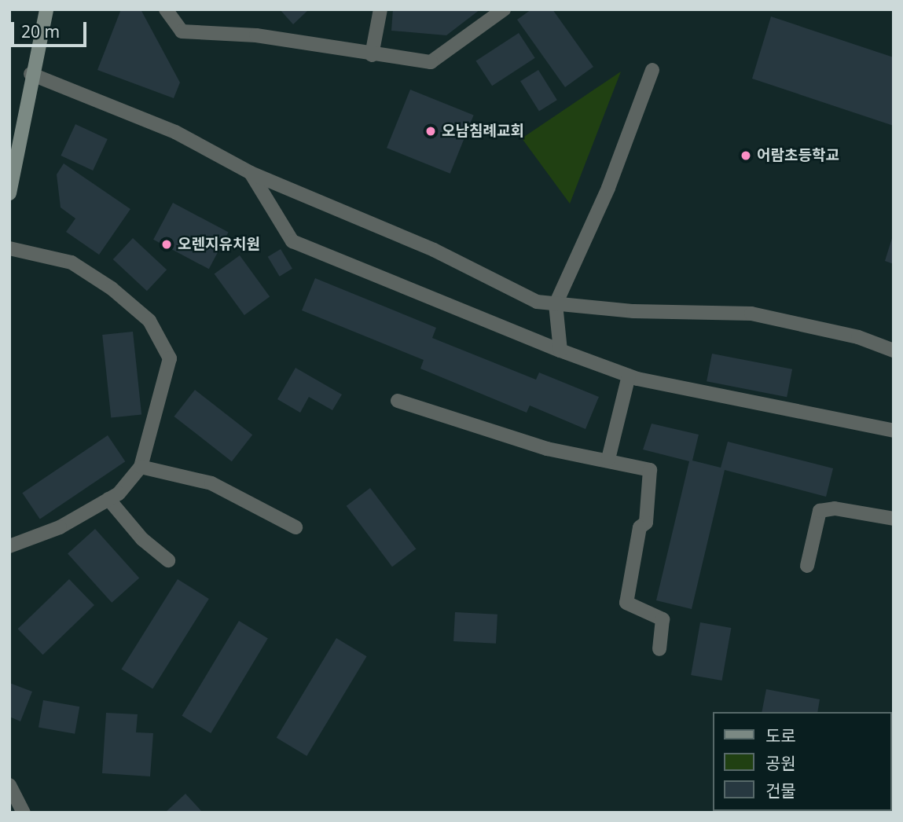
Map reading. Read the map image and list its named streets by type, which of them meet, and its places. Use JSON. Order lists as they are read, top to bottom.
{
  "places": ["오남침례교회", "어람초등학교", "오렌지유치원"],
  "legend": ["도로", "공원", "건물"],
  "scale_bar": "20 m"
}
